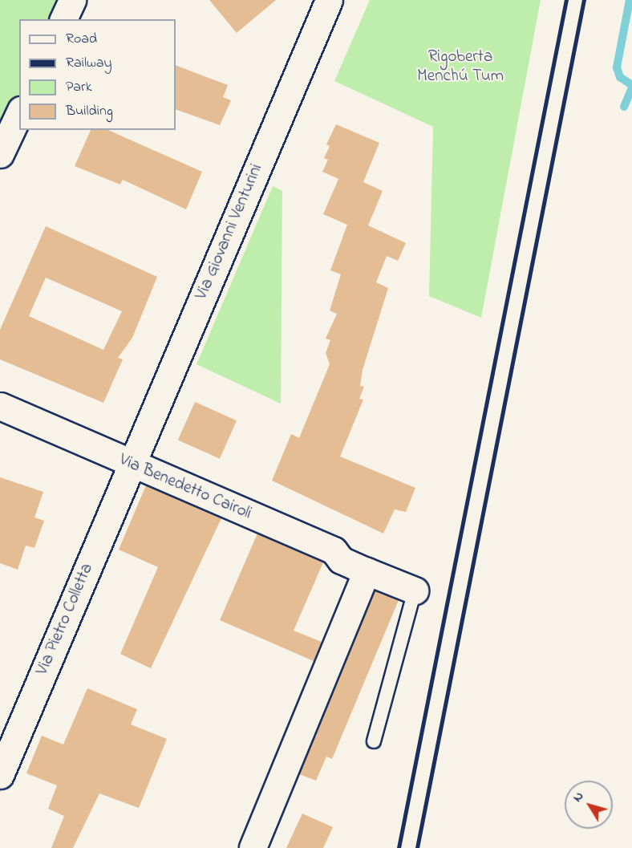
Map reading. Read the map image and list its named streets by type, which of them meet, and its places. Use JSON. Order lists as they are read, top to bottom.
{
  "streets": {
    "street": ["Via Giovanni Venturini", "Via Benedetto Cairoli", "Via Pietro Colletta"]
  },
  "crossings": [
    ["Via Giovanni Venturini", "Via Benedetto Cairoli"],
    ["Via Giovanni Venturini", "Via Pietro Colletta"],
    ["Via Benedetto Cairoli", "Via Pietro Colletta"]
  ],
  "parks": ["Rigoberta Menchú Tum"],
  "legend": [
    "Road",
    "Railway",
    "Park",
    "Building"
  ],
  "north": "top left"
}
